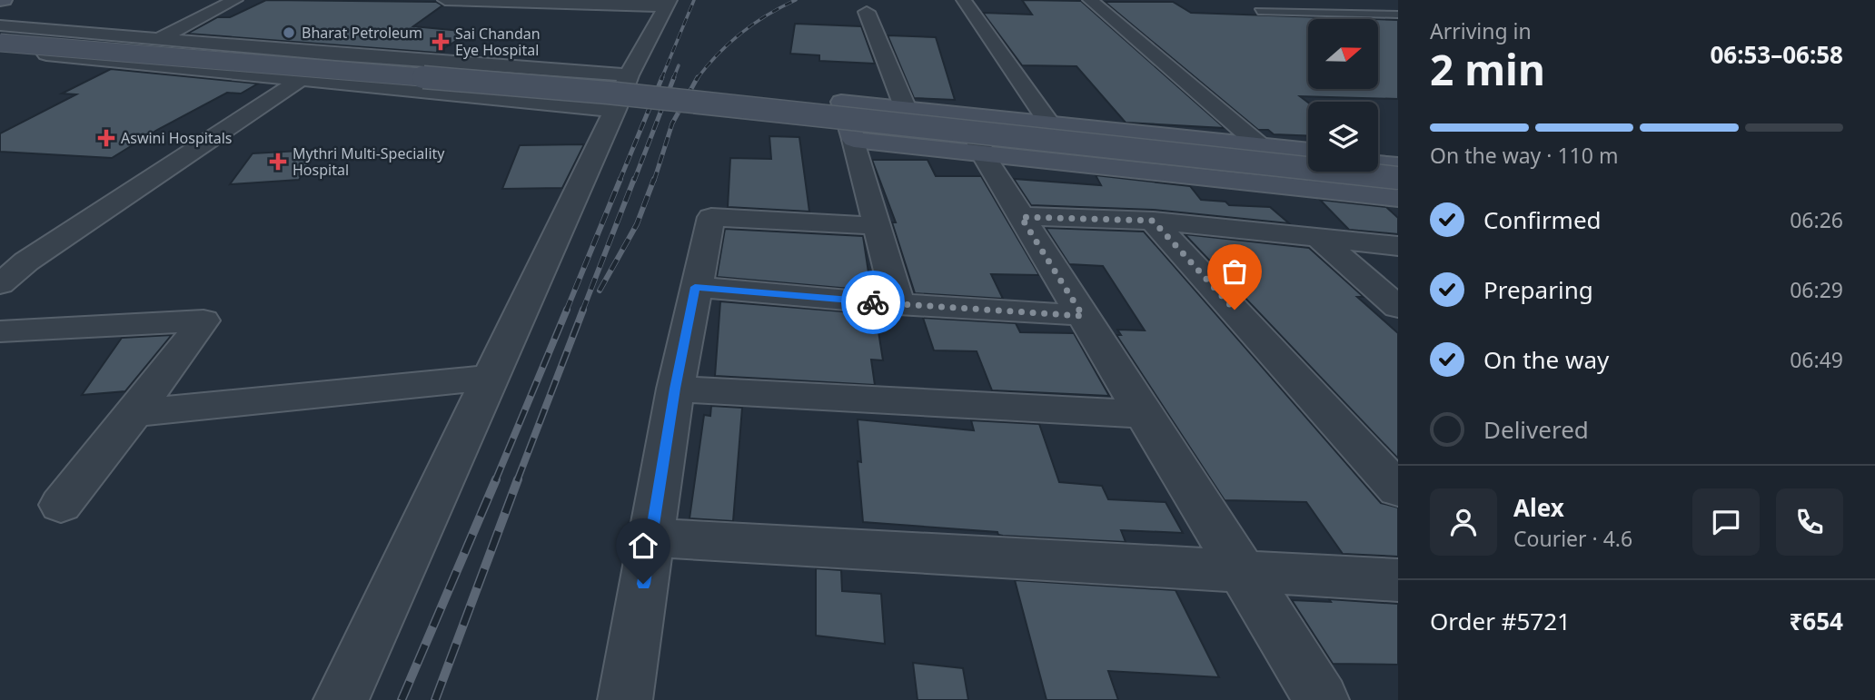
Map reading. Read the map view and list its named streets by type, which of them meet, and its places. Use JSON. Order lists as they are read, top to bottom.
{
  "places": {
    "other": ["Bharat Petroleum"],
    "health": ["Sai Chandan Eye Hospital", "Aswini Hospitals", "Mythri Multi-Speciality Hospital"]
  },
  "north": "right",
  "page": {
    "heading": ["2 min", "Arriving in", "06:53–06:58"],
    "panel": [
      "Alex",
      "Courier · 4.6",
      "Order #5721",
      "₹654"
    ],
    "bar": "On the way · 110 m",
    "list": [
      ["Confirmed", "06:26"],
      ["Preparing", "06:29"],
      ["On the way", "06:49"],
      "Delivered"
    ]
  }
}
